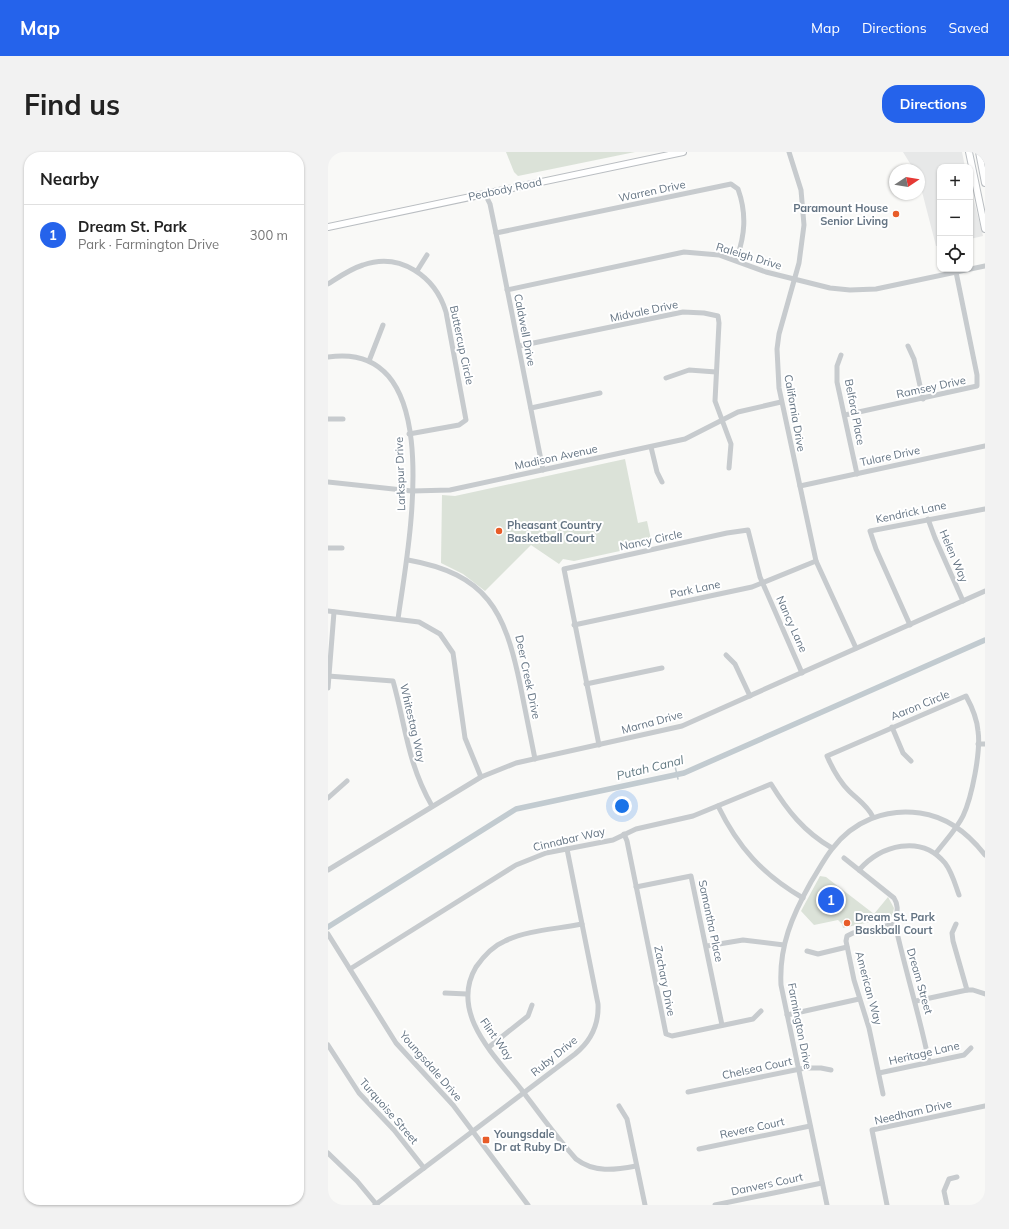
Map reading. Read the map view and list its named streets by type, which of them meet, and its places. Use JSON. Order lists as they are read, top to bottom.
{
  "streets": {
    "main road": ["Peabody Road"],
    "street": [
      "Warren Drive",
      "Raleigh Drive",
      "Midvale Drive",
      "Caldwell Drive",
      "Buttercup Circle",
      "Ramsey Drive",
      "Belford Place",
      "California Drive",
      "Tulare Drive",
      "Madison Avenue",
      "Larkspur Drive",
      "Kendrick Lane",
      "Nancy Circle",
      "Helen Way",
      "Park Lane",
      "Nancy Lane",
      "Deer Creek Drive",
      "Aaron Circle",
      "Marna Drive",
      "Whitestag Way",
      "Cinnabar Way",
      "Samantha Place",
      "Zachary Drive",
      "Dream Street",
      "American Way",
      "Farmington Drive",
      "Flint Way",
      "Heritage Lane",
      "Ruby Drive",
      "Youngsdale Drive",
      "Chelsea Court",
      "Turquoise Street",
      "Needham Drive",
      "Revere Court",
      "Danvers Court"
    ]
  },
  "crossings": [
    ["Peabody Road", "Caldwell Drive"],
    ["Warren Drive", "Raleigh Drive"],
    ["Warren Drive", "Caldwell Drive"],
    ["Raleigh Drive", "Caldwell Drive"],
    ["Raleigh Drive", "Ramsey Drive"],
    ["Raleigh Drive", "California Drive"],
    ["Midvale Drive", "Caldwell Drive"],
    ["Midvale Drive", "Madison Avenue"],
    ["Caldwell Drive", "Madison Avenue"],
    ["Buttercup Circle", "Larkspur Drive"],
    ["Ramsey Drive", "Belford Place"],
    ["Belford Place", "Tulare Drive"],
    ["California Drive", "Tulare Drive"],
    ["California Drive", "Madison Avenue"],
    ["California Drive", "Park Lane"],
    ["California Drive", "Marna Drive"],
    ["Madison Avenue", "Larkspur Drive"],
    ["Larkspur Drive", "Deer Creek Drive"],
    ["Kendrick Lane", "Helen Way"],
    ["Kendrick Lane", "Marna Drive"],
    ["Nancy Circle", "Park Lane"],
    ["Nancy Circle", "Nancy Lane"],
    ["Nancy Circle", "Marna Drive"],
    ["Helen Way", "Marna Drive"],
    ["Park Lane", "Nancy Lane"],
    ["Nancy Lane", "Marna Drive"],
    ["Deer Creek Drive", "Marna Drive"],
    ["Aaron Circle", "Farmington Drive"],
    ["Marna Drive", "Whitestag Way"],
    ["Cinnabar Way", "Zachary Drive"],
    ["Cinnabar Way", "Farmington Drive"],
    ["Cinnabar Way", "Ruby Drive"],
    ["Cinnabar Way", "Youngsdale Drive"],
    ["Samantha Place", "Zachary Drive"],
    ["Dream Street", "American Way"],
    ["Dream Street", "Heritage Lane"],
    ["American Way", "Heritage Lane"],
    ["Farmington Drive", "Chelsea Court"],
    ["Farmington Drive", "Revere Court"],
    ["Farmington Drive", "Danvers Court"],
    ["Flint Way", "Ruby Drive"],
    ["Ruby Drive", "Youngsdale Drive"],
    ["Ruby Drive", "Turquoise Street"]
  ],
  "water": ["Putah Canal"],
  "places": {
    "other": ["Paramount House Senior Living", "Pheasant Country Basketball Court", "Dream St. Park Baskball Court"],
    "transit": ["Youngsdale Dr at Ruby Dr"]
  },
  "north": "right",
  "page": {
    "header": "Map",
    "nav": ["Map", "Directions", "Saved"],
    "buttons": "Directions",
    "title": "Find us",
    "heading": "Nearby",
    "map_buttons": ["+", "−"],
    "list": [
      {
        "mark": "1",
        "name": "Dream St. Park",
        "note": "Park · Farmington Drive",
        "value": "300 m"
      }
    ],
    "pins": "1"
  }
}
